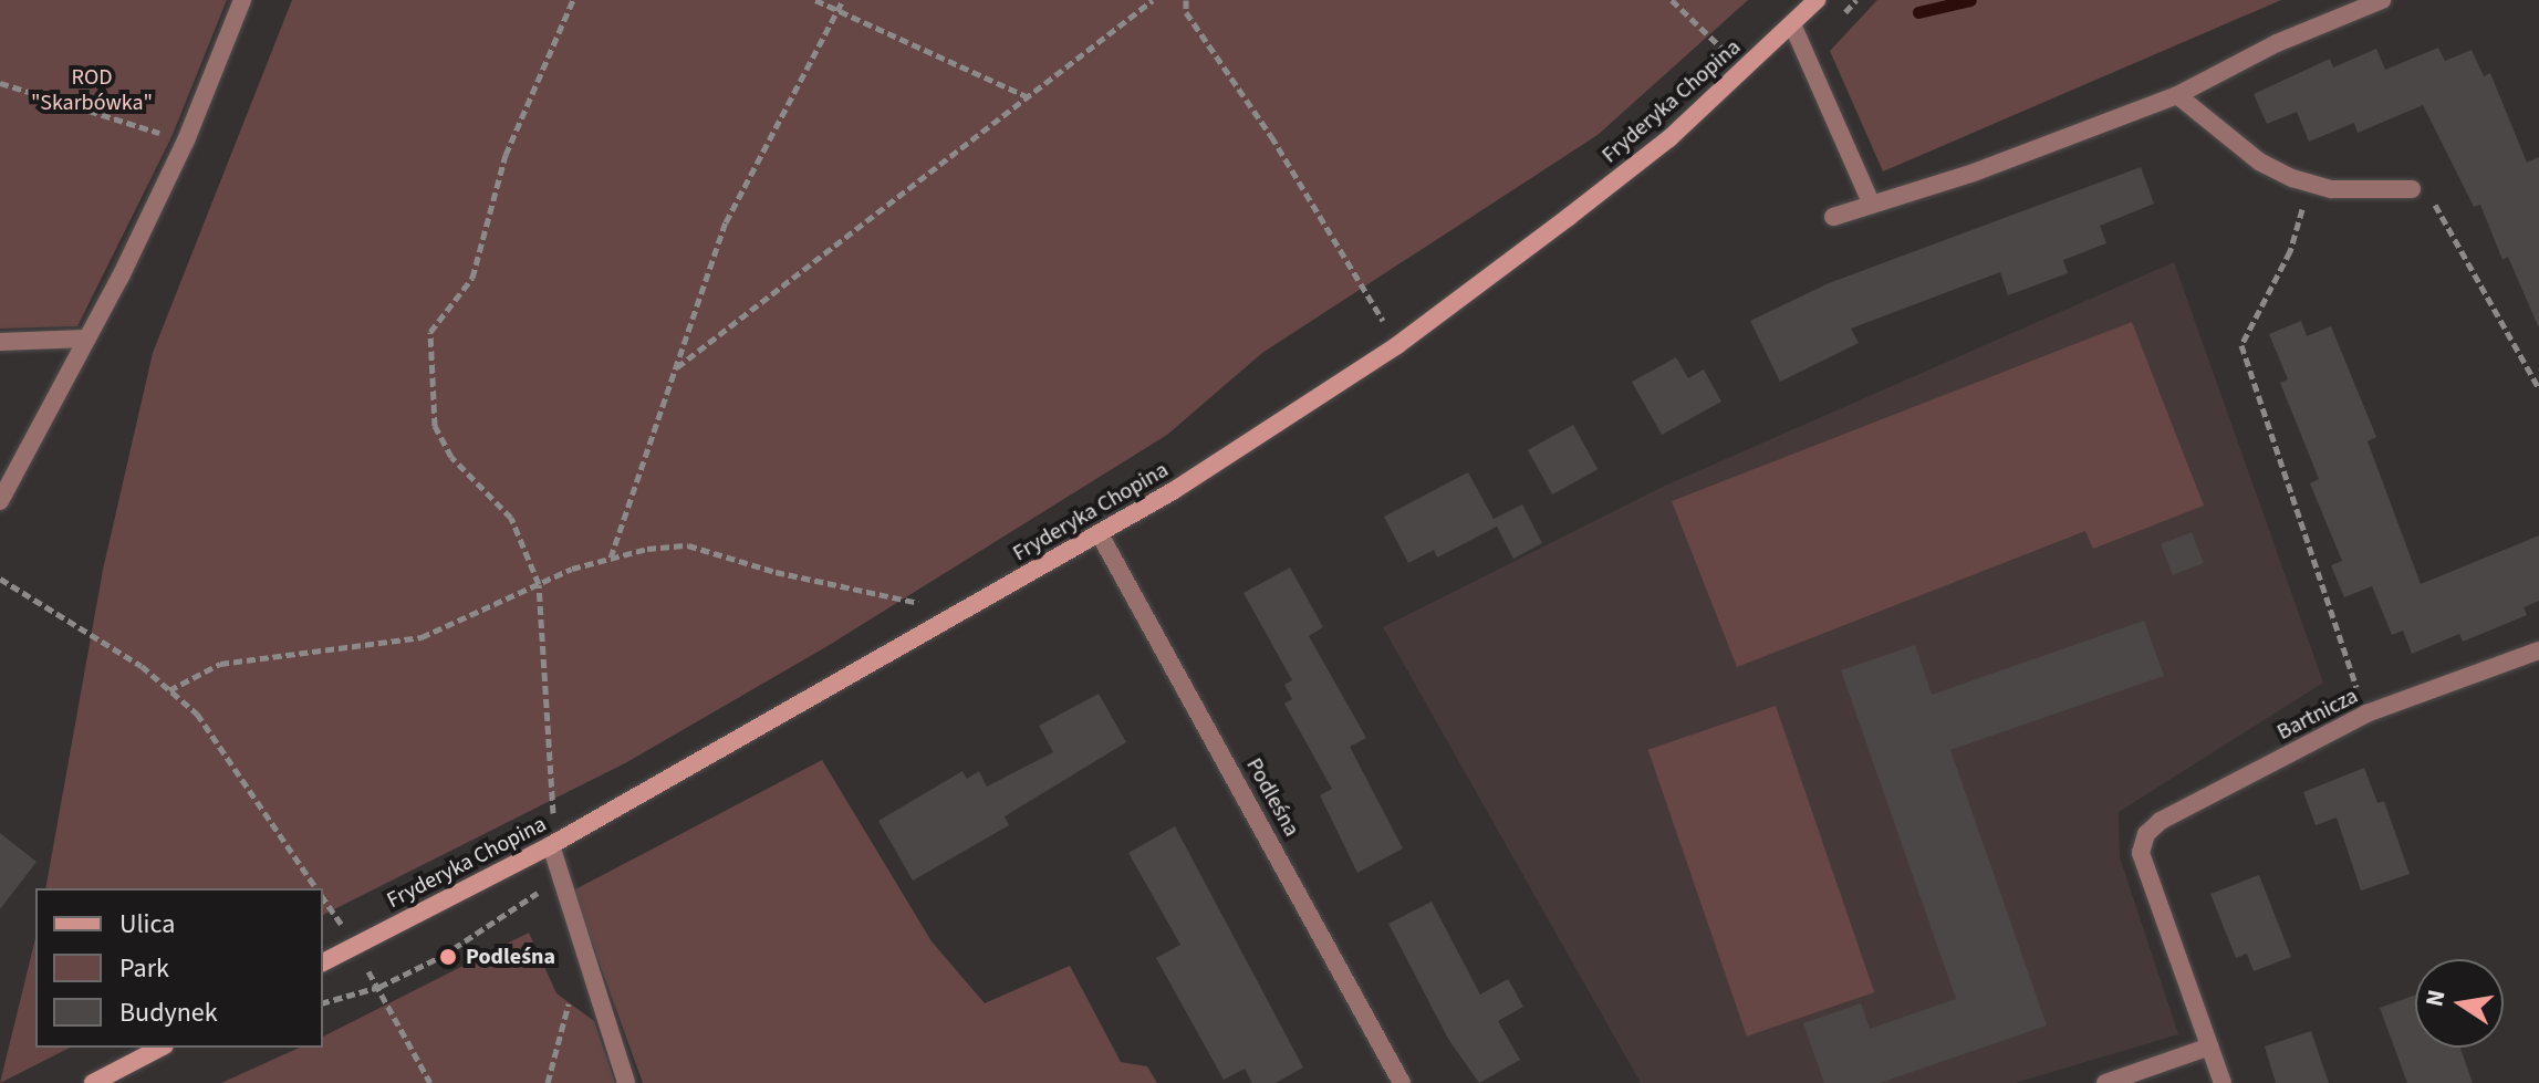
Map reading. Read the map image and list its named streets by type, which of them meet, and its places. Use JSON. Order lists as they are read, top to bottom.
{
  "streets": {
    "street": ["Fryderyka Chopina", "Bartnicza", "Podleśna"]
  },
  "crossings": [
    ["Fryderyka Chopina", "Podleśna"]
  ],
  "parks": ["ROD \"Skarbówka\""],
  "places": ["Podleśna"],
  "legend": ["Ulica", "Park", "Budynek"],
  "north": "left"
}
